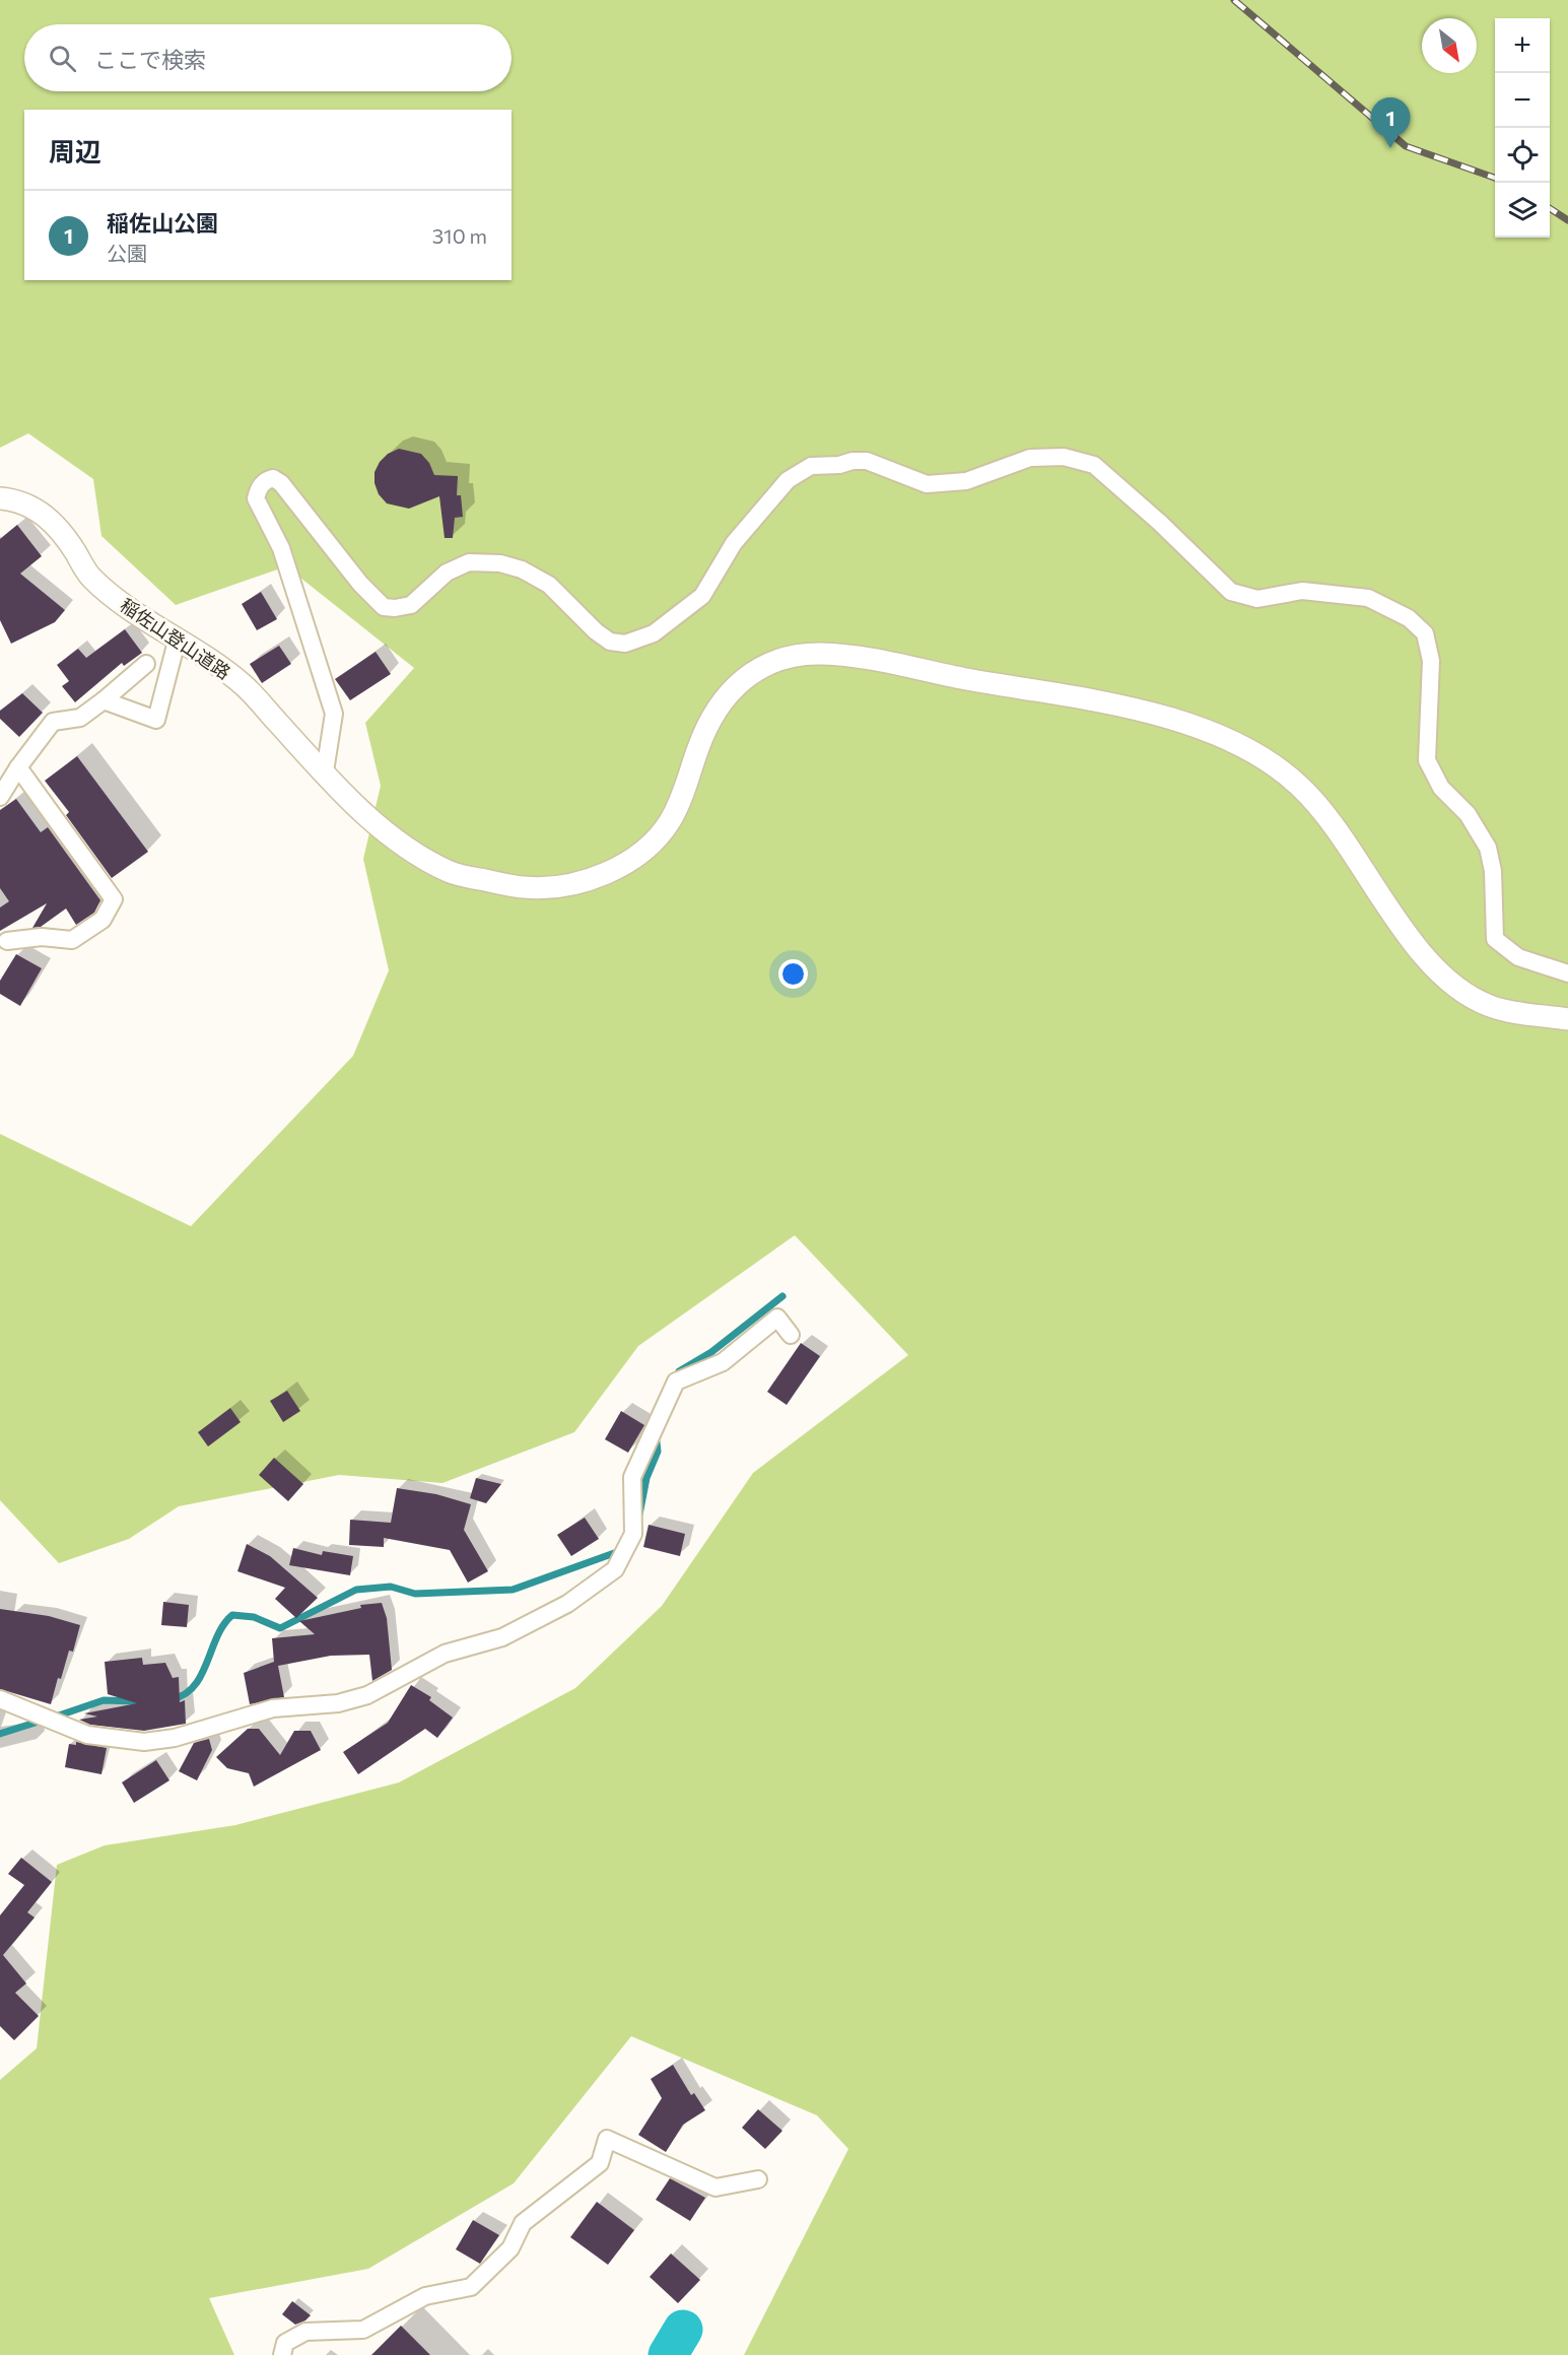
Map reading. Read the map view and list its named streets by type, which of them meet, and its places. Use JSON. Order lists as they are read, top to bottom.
{
  "streets": {
    "street": ["稲佐山登山道路"]
  },
  "north": "bottom right",
  "page": {
    "map_buttons": ["+", "−"],
    "search": "ここで検索",
    "pins": "1",
    "heading": "周辺",
    "list": [
      {
        "mark": "1",
        "name": "稲佐山公園",
        "note": "公園",
        "value": "310 m"
      }
    ]
  }
}
